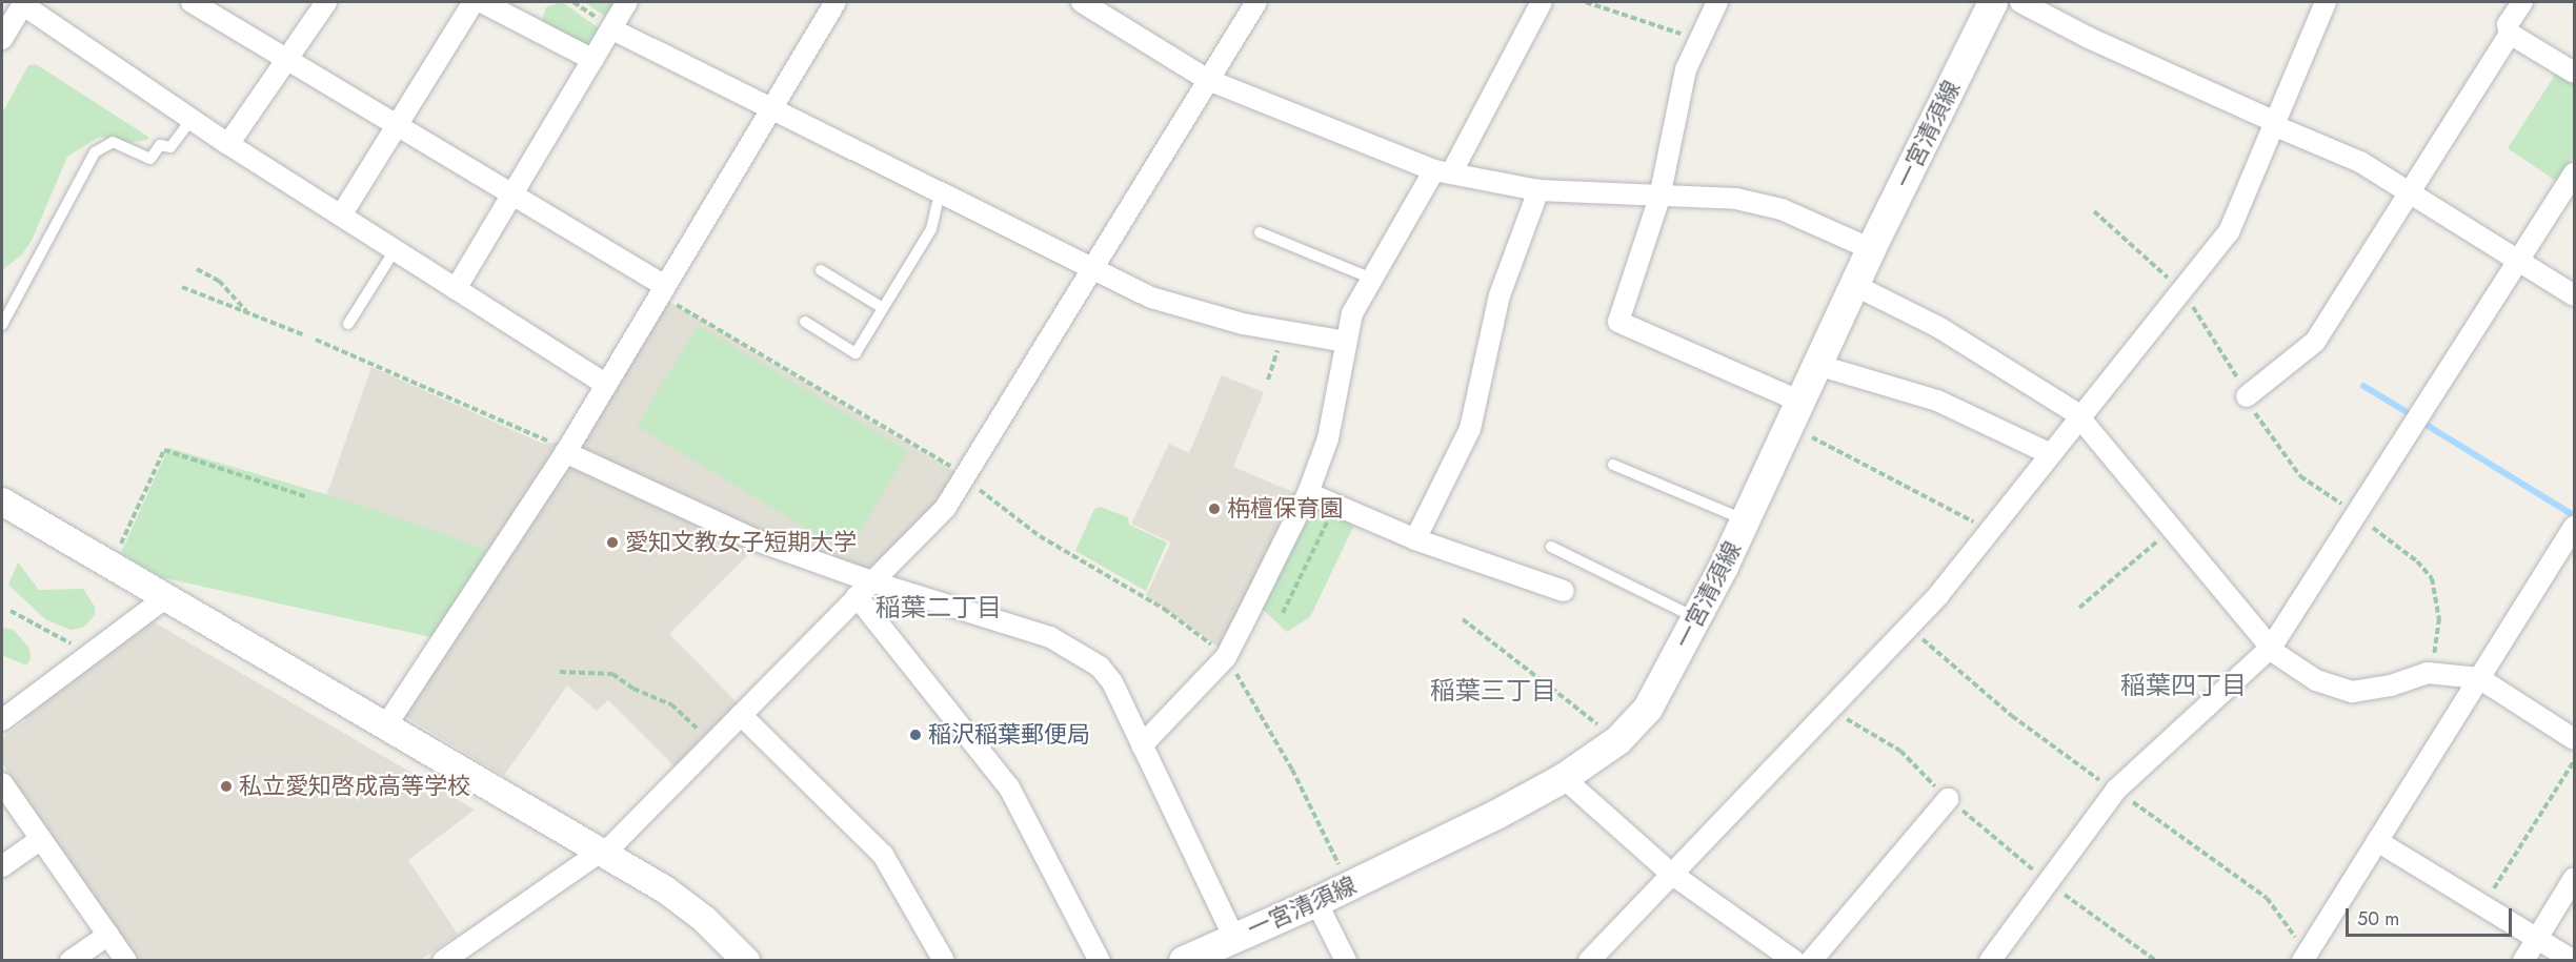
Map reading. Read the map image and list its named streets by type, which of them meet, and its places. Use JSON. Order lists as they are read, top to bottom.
{
  "streets": {
    "main road": ["一宮清須線"]
  },
  "districts": ["稲葉二丁目", "稲葉四丁目", "稲葉三丁目"],
  "places": [
    "栴檀保育園",
    "愛知文教女子短期大学",
    "稲沢稲葉郵便局",
    "私立愛知啓成高等学校"
  ],
  "scale_bar": "50 m"
}
